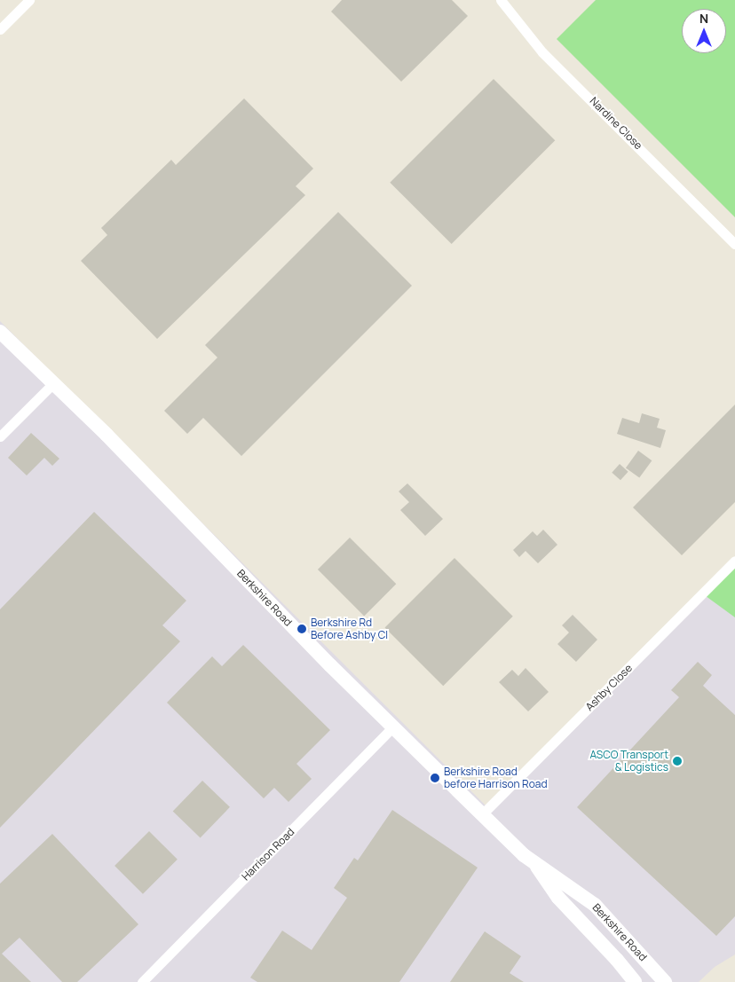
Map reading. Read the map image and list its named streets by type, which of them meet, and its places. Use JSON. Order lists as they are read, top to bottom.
{
  "streets": {
    "main road": ["Berkshire Road"],
    "street": ["Nardine Close", "Ashby Close", "Harrison Road"]
  },
  "crossings": [
    ["Berkshire Road", "Ashby Close"],
    ["Berkshire Road", "Harrison Road"]
  ],
  "places": ["Berkshire Rd Before Ashby Cl", "ASCO Transport & Logistics", "Berkshire Road before Harrison Road"],
  "north": "top"
}
